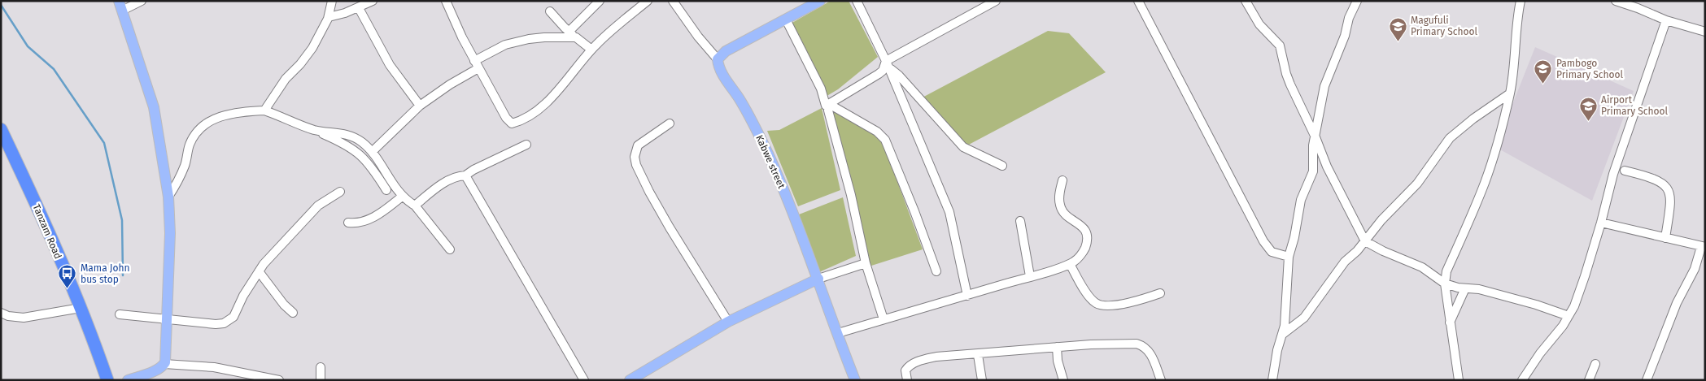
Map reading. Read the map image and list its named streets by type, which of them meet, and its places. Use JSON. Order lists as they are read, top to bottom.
{
  "streets": {
    "highway": ["Tanzam Road"],
    "main road": ["Kabwe street"]
  },
  "places": {
    "school or university": ["Magufuli Primary School", "Pambogo Primary School", "Airport Primary School"],
    "bus stop": ["Mama John bus stop"]
  }
}
